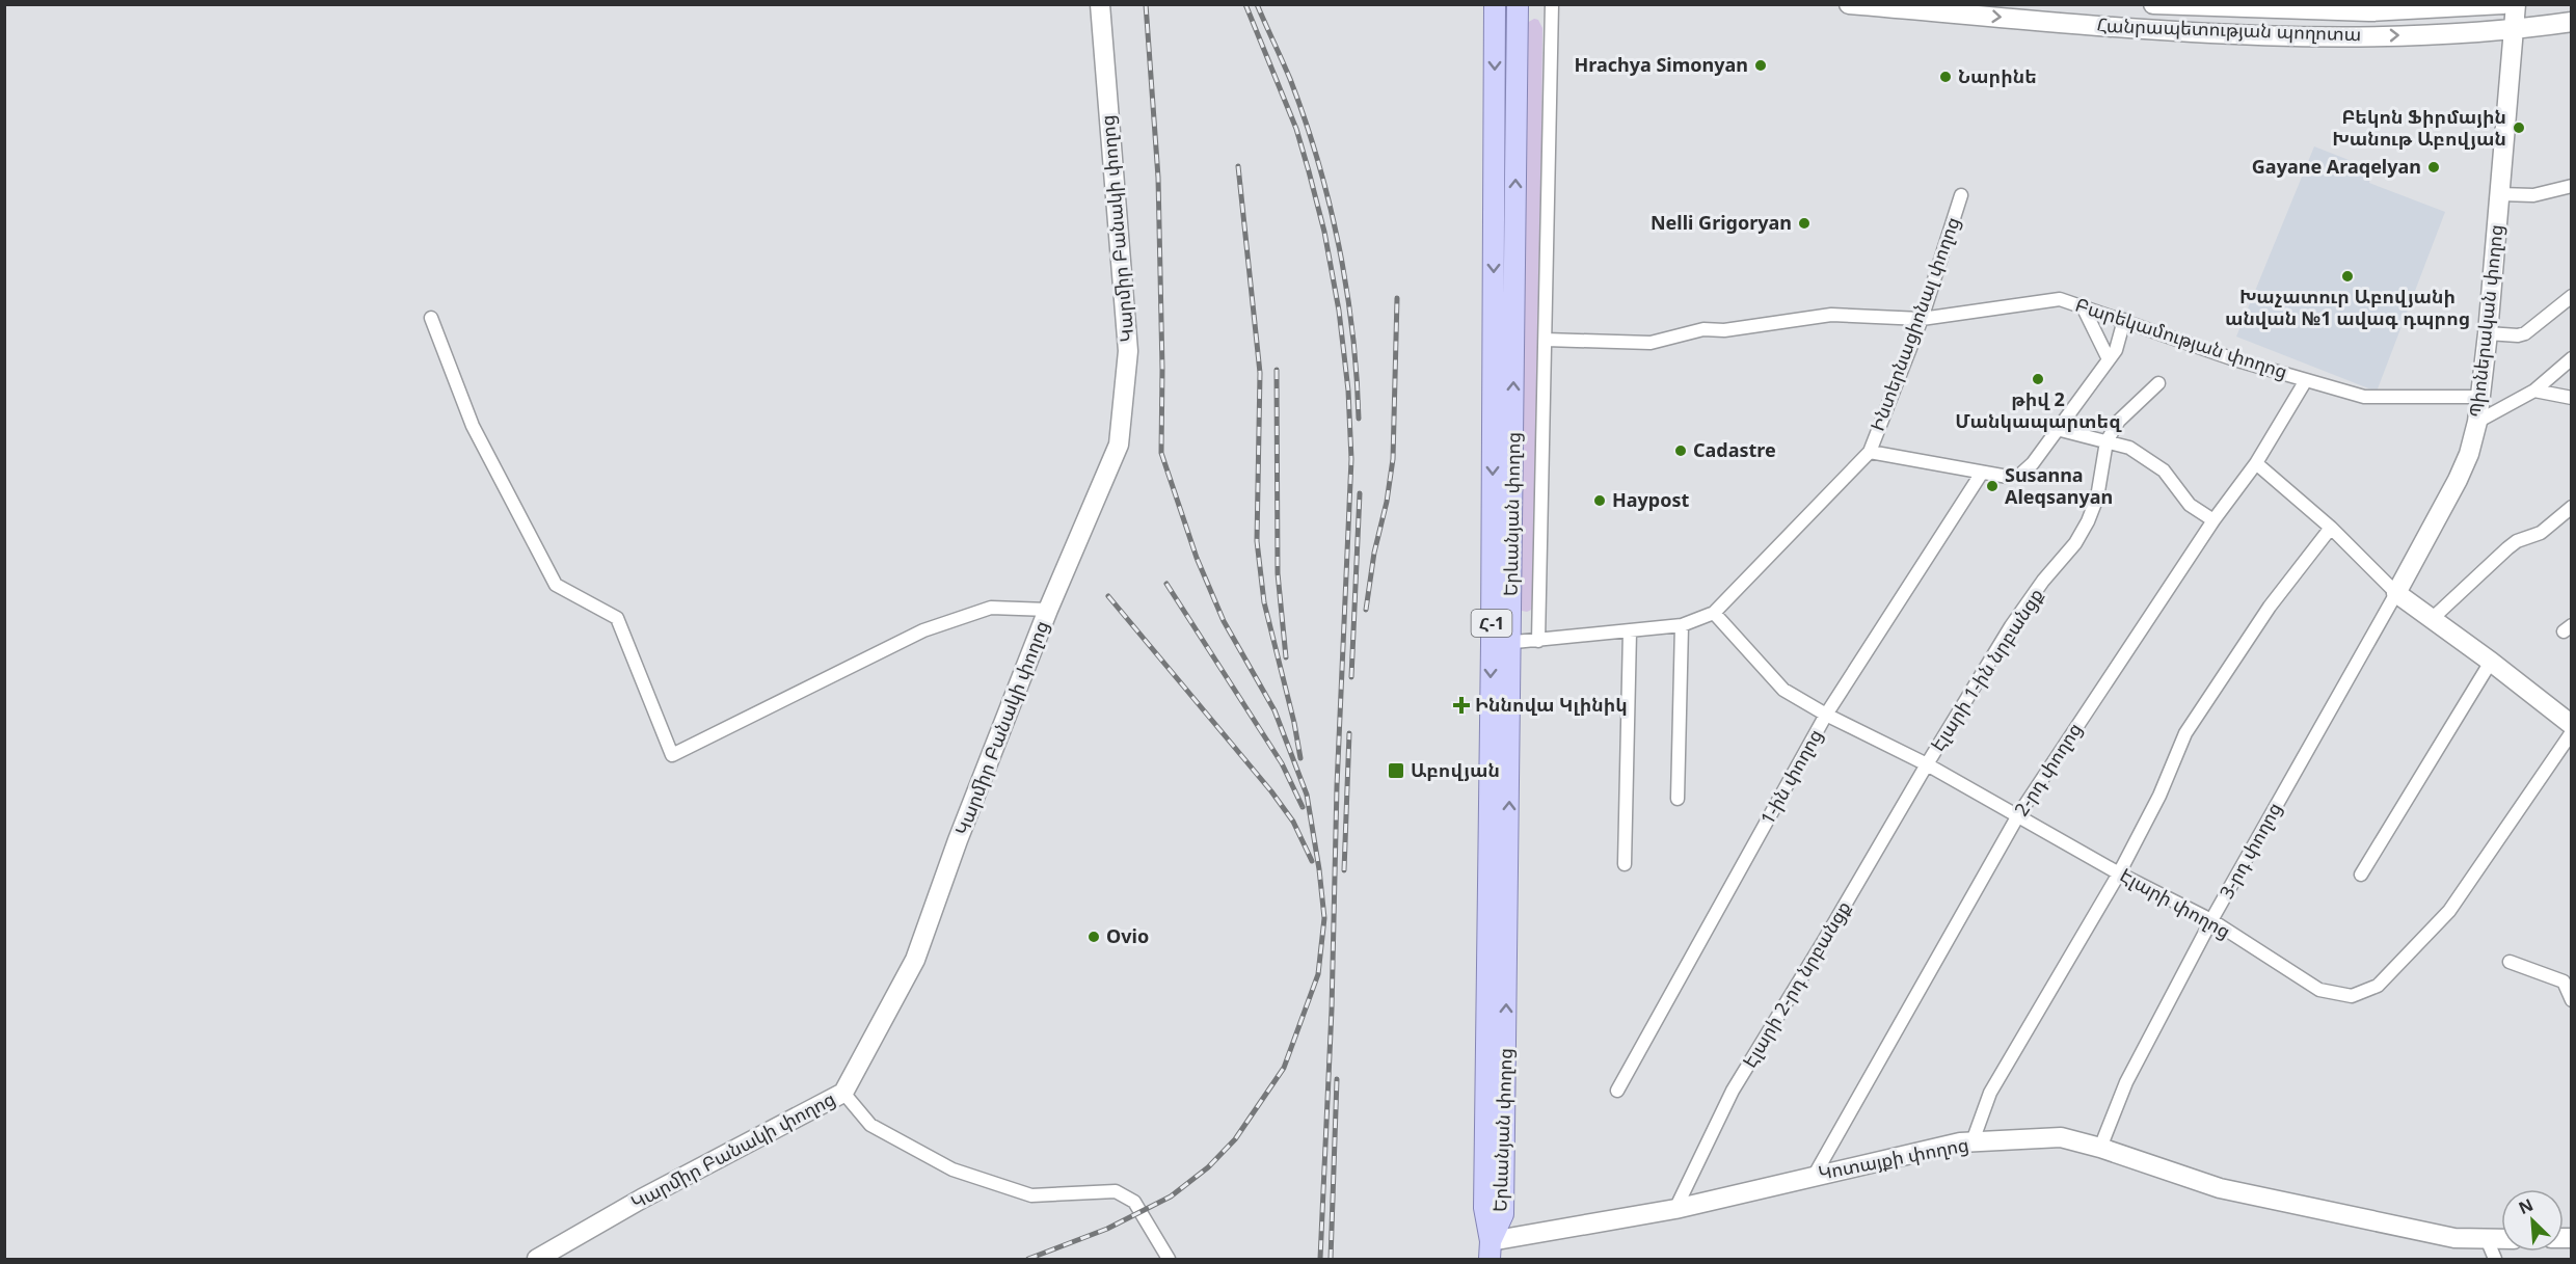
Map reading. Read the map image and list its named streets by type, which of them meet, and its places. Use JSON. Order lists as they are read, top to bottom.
{
  "streets": {
    "main road": ["Երևանյան փողոց", "Հ-1"],
    "street": [
      "Հանրապետության պողոտա",
      "Կարմիր Բանակի փողոց",
      "Պիոներական փողոց",
      "Ինտերնացիոնալ փողոց",
      "Բարեկամության փողոց",
      "Էլարի 1-ին նրբանցք",
      "2-րդ փողոց",
      "1-ին փողոց",
      "3-րդ փողոց",
      "Էլարի փողոց",
      "Էլարի 2-րդ նրբանցք",
      "Կոտայքի փողոց"
    ]
  },
  "crossings": [
    ["Հանրապետության պողոտա", "Պիոներական փողոց"],
    ["Պիոներական փողոց", "Բարեկամության փողոց"],
    ["Պիոներական փողոց", "3-րդ փողոց"],
    ["Ինտերնացիոնալ փողոց", "Բարեկամության փողոց"],
    ["Ինտերնացիոնալ փողոց", "Երևանյան փողոց"],
    ["Ինտերնացիոնալ փողոց", "Էլարի փողոց"],
    ["Բարեկամության փողոց", "2-րդ փողոց"],
    ["Երևանյան փողոց", "Կոտայքի փողոց"],
    ["Էլարի 1-ին նրբանցք", "Էլարի փողոց"],
    ["Էլարի 1-ին նրբանցք", "Էլարի 2-րդ նրբանցք"],
    ["2-րդ փողոց", "Էլարի փողոց"],
    ["2-րդ փողոց", "Կոտայքի փողոց"],
    ["1-ին փողոց", "Էլարի փողոց"],
    ["3-րդ փողոց", "Էլարի փողոց"],
    ["3-րդ փողոց", "Կոտայքի փողոց"],
    ["Էլարի փողոց", "Էլարի 2-րդ նրբանցք"],
    ["Էլարի 2-րդ նրբանցք", "Կոտայքի փողոց"]
  ],
  "places": {
    "other": [
      "Hrachya Simonyan",
      "Նարինե",
      "Բեկոն Ֆիրմային Խանութ Աբովյան",
      "Gayane Araqelyan",
      "Nelli Grigoryan",
      "Խաչատուր Աբովյանի անվան №1 ավագ դպրոց",
      "թիվ 2 Մանկապարտեզ",
      "Cadastre",
      "Susanna Aleqsanyan",
      "Haypost",
      "Ovio"
    ],
    "health": ["Իննովա Կլինիկ"],
    "transit": ["Աբովյան"]
  },
  "north": "top left"
}
